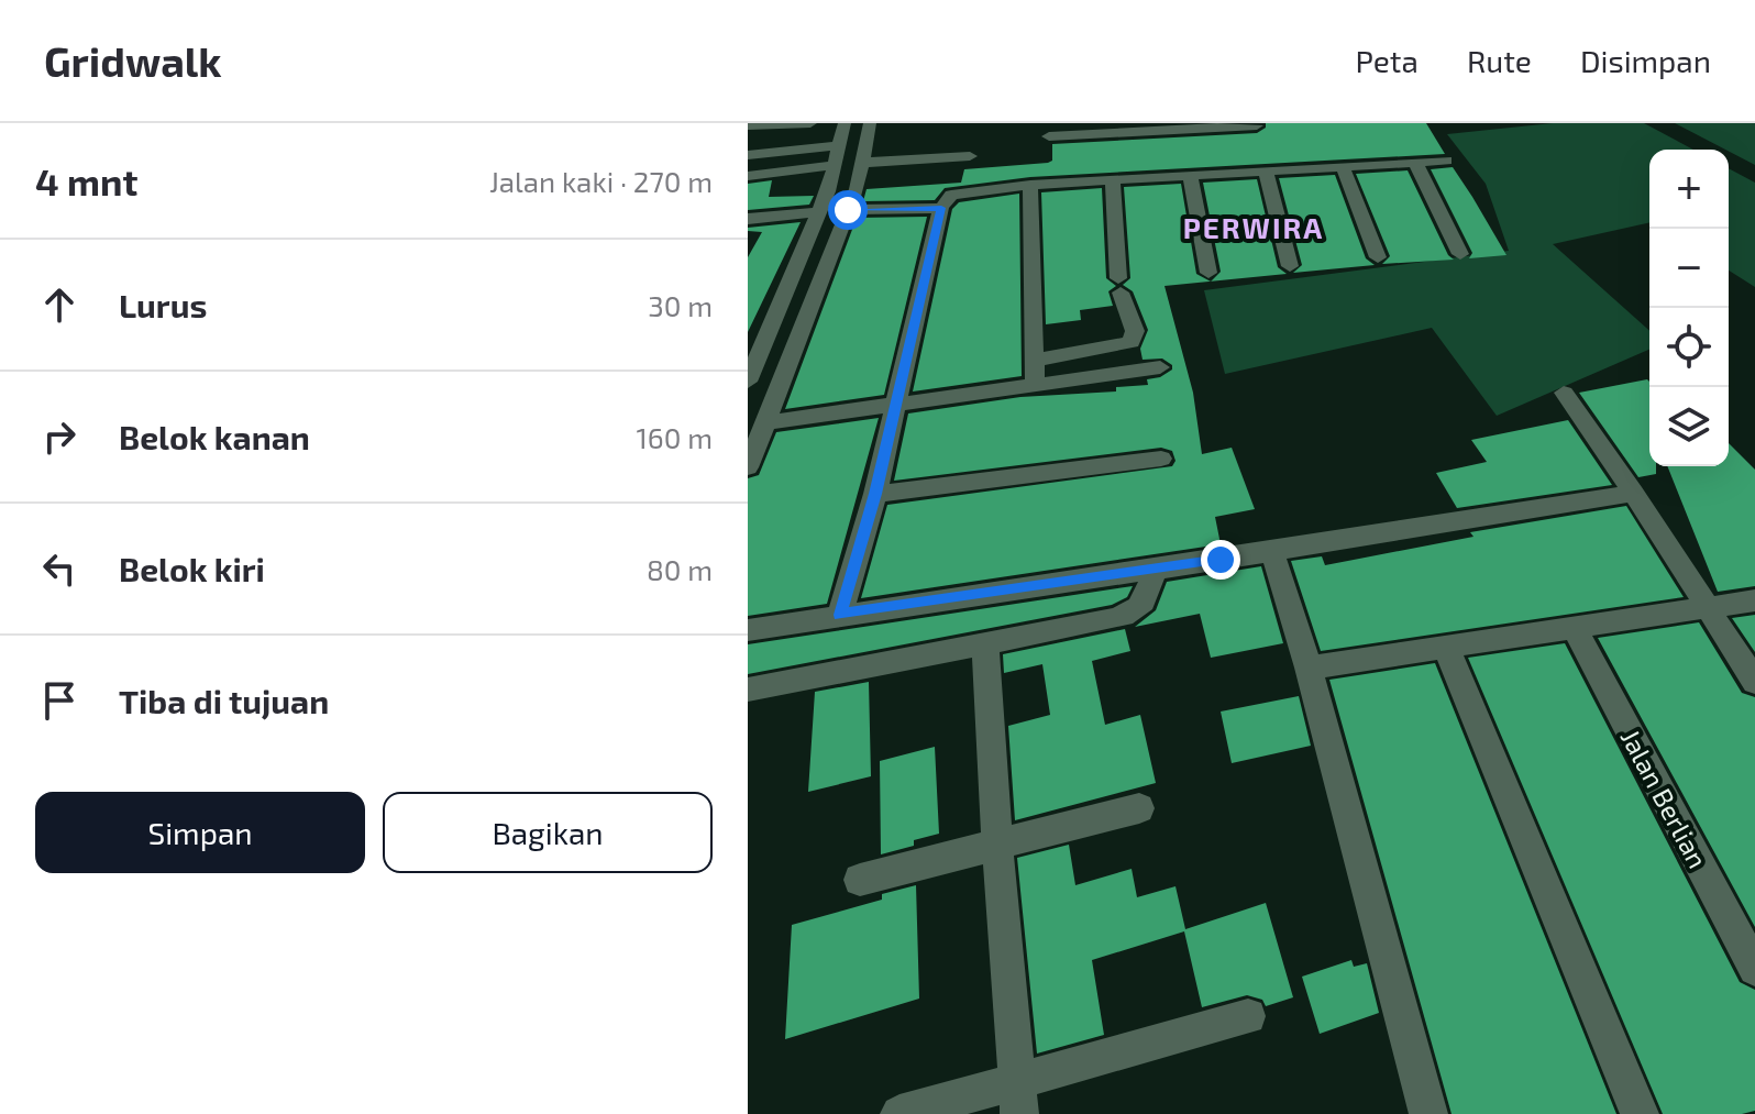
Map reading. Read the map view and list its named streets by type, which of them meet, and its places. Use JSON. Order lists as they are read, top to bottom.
{
  "streets": {
    "street": ["Jalan Berlian"]
  },
  "districts": ["PERWIRA"],
  "page": {
    "header": "Gridwalk",
    "nav": ["Peta", "Rute", "Disimpan"],
    "heading": ["4 mnt", "Jalan kaki · 270 m"],
    "map_buttons": ["+", "−"],
    "list": [
      ["Lurus", "30 m"],
      ["Belok kanan", "160 m"],
      ["Belok kiri", "80 m"],
      "Tiba di tujuan"
    ],
    "buttons": ["Simpan", "Bagikan"]
  }
}
